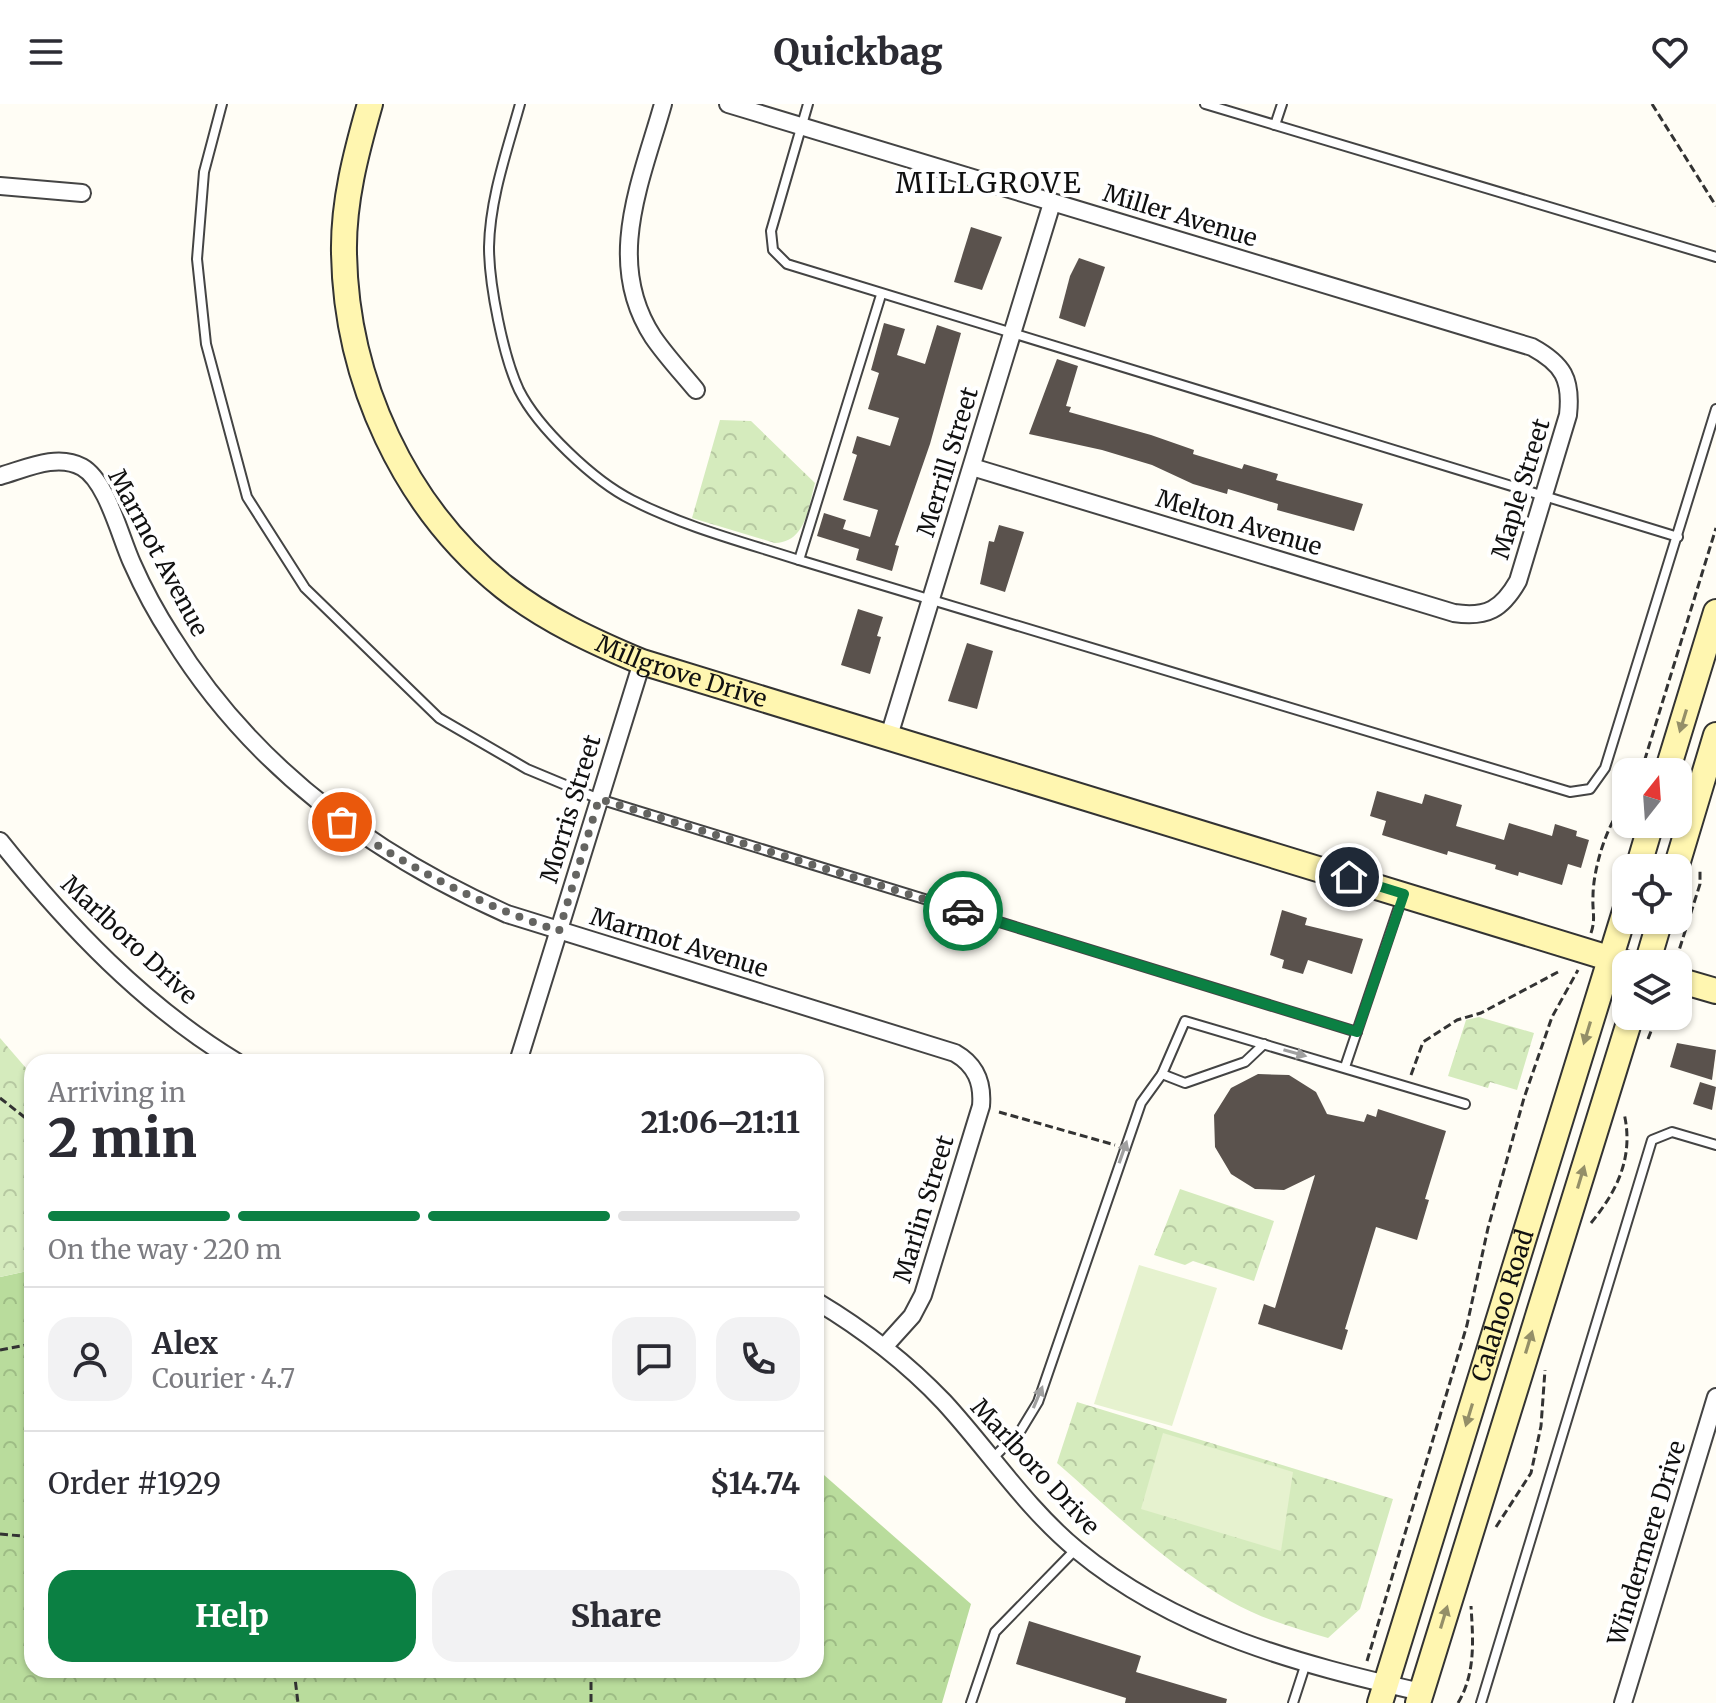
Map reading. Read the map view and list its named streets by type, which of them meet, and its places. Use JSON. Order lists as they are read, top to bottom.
{
  "streets": {
    "main road": ["Millgrove Drive", "Calahoo Road"],
    "street": [
      "Miller Avenue",
      "Merrill Street",
      "Maple Street",
      "Melton Avenue",
      "Marmot Avenue",
      "Morris Street",
      "Marlboro Drive",
      "Marlin Street",
      "Windermere Drive"
    ]
  },
  "crossings": [
    ["Miller Avenue", "Merrill Street"],
    ["Miller Avenue", "Maple Street"],
    ["Merrill Street", "Melton Avenue"],
    ["Merrill Street", "Millgrove Drive"],
    ["Maple Street", "Melton Avenue"],
    ["Marmot Avenue", "Morris Street"],
    ["Marmot Avenue", "Marlin Street"],
    ["Millgrove Drive", "Morris Street"],
    ["Marlboro Drive", "Marlin Street"],
    ["Marlboro Drive", "Calahoo Road"]
  ],
  "districts": ["MILLGROVE"],
  "north": "top",
  "page": {
    "header": "Quickbag",
    "heading": ["2 min", "Arriving in", "21:06–21:11"],
    "panel": [
      "Alex",
      "Courier · 4.7",
      "Order #1929",
      "$14.74"
    ],
    "bar": "On the way · 220 m",
    "buttons": ["Help", "Share"]
  }
}
